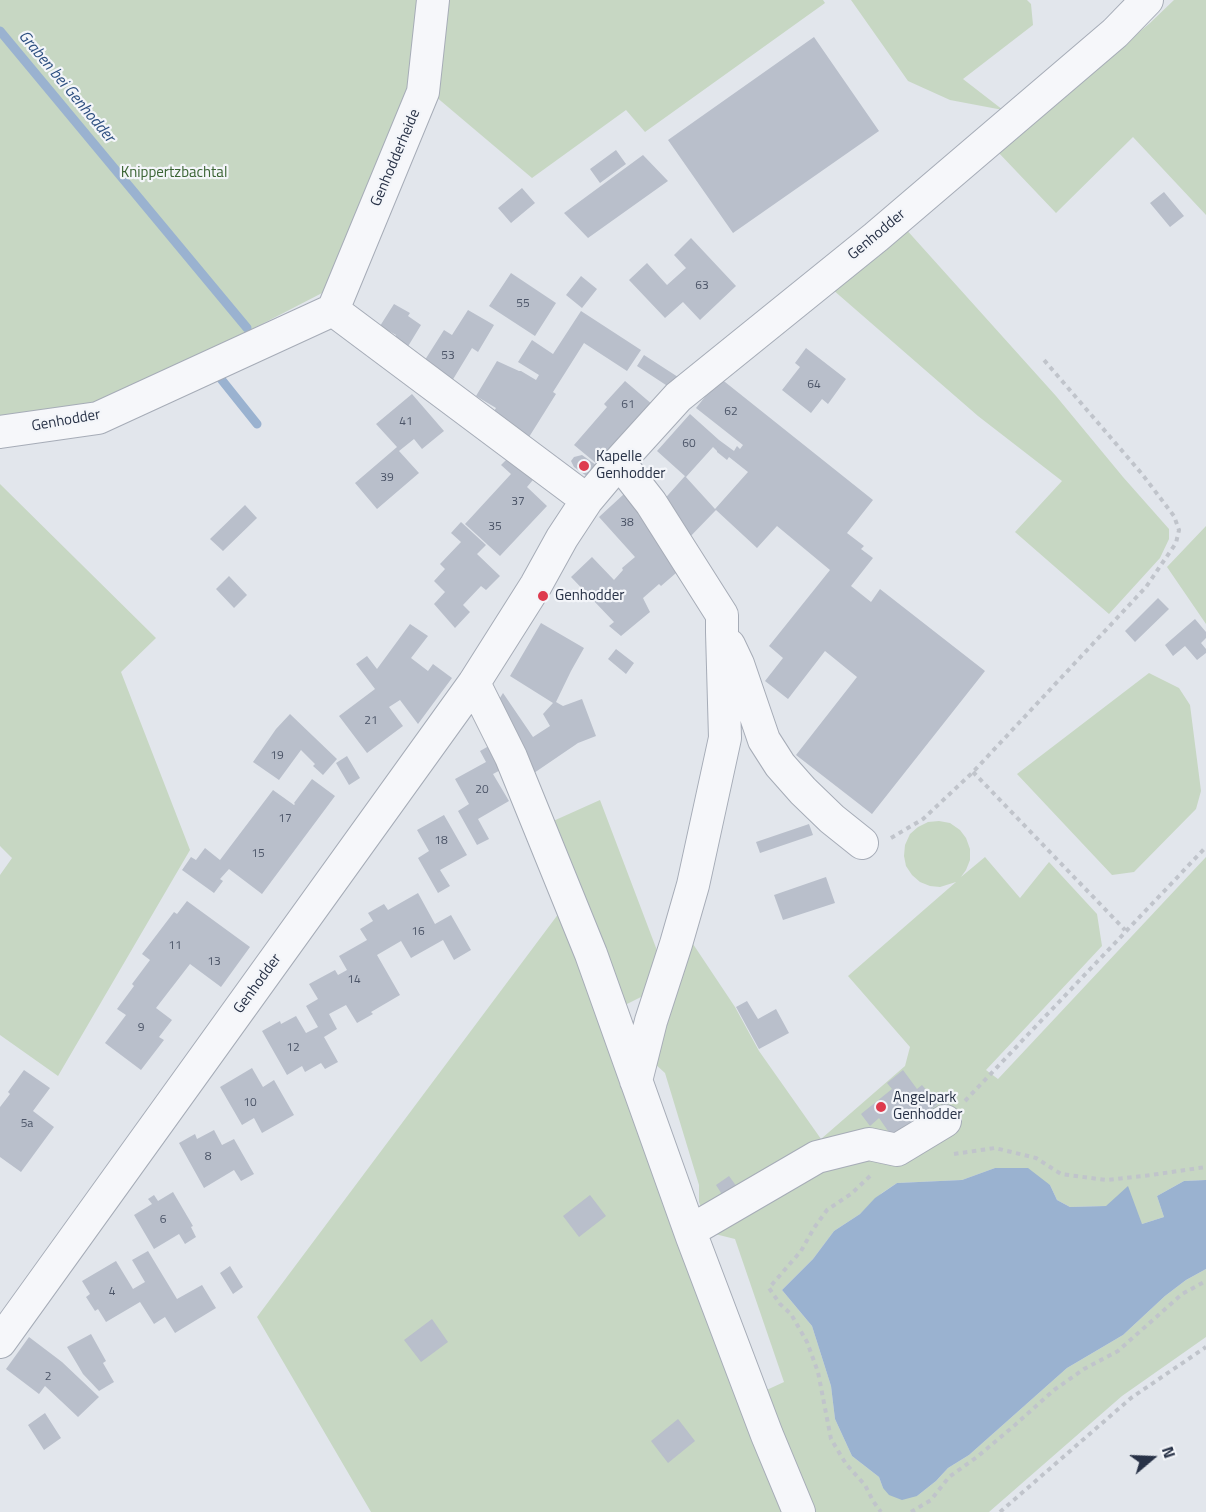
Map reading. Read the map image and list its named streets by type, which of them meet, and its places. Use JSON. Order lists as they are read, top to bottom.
{
  "streets": {
    "street": ["Genhodderheide", "Genhodder"]
  },
  "crossings": [
    ["Genhodderheide", "Genhodder"]
  ],
  "water": ["Graben bei Genhodder"],
  "parks": ["Knippertzbachtal"],
  "places": ["Kapelle Genhodder", "Genhodder", "Angelpark Genhodder"],
  "house_numbers": [
    "63",
    "55",
    "53",
    "64",
    "61",
    "62",
    "41",
    "60",
    "39",
    "37",
    "38",
    "35",
    "21",
    "19",
    "20",
    "17",
    "18",
    "15",
    "16",
    "11",
    "13",
    "14",
    "9",
    "12",
    "10",
    "5a",
    "8",
    "6",
    "4",
    "2"
  ],
  "north": "right"
}
